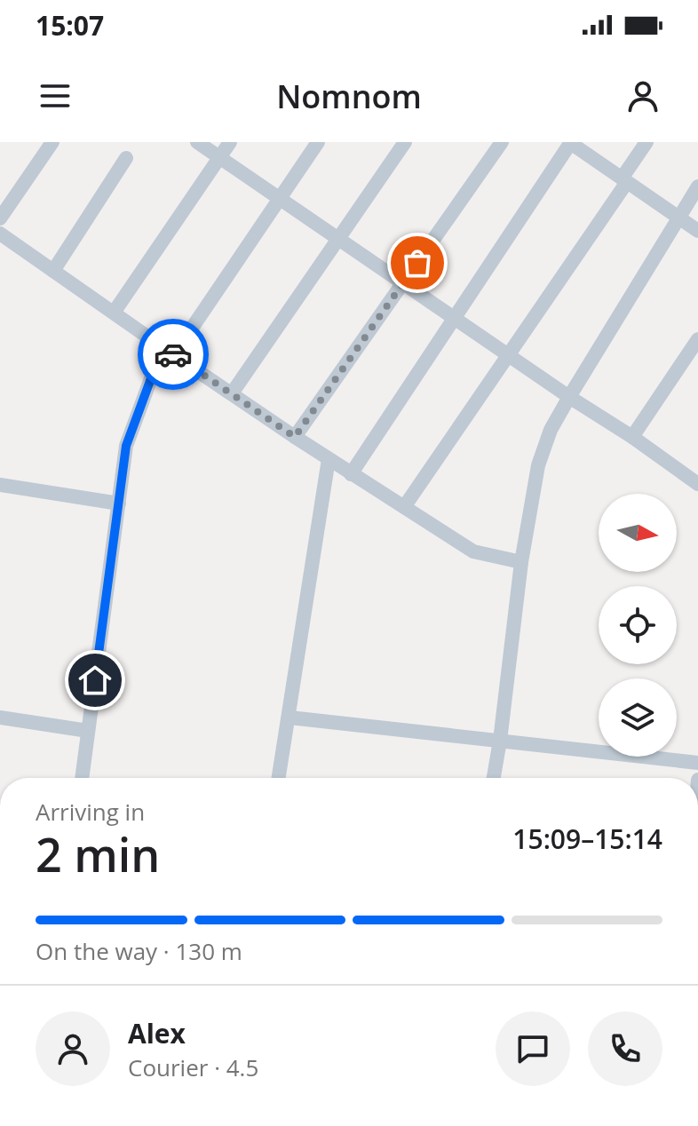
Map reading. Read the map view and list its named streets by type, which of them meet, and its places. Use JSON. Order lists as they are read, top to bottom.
{
  "north": "right",
  "page": {
    "status": "15:07",
    "header": "Nomnom",
    "heading": ["2 min", "Arriving in", "15:09–15:14"],
    "panel": ["Alex", "Courier · 4.5"],
    "bar": "On the way · 130 m"
  }
}
